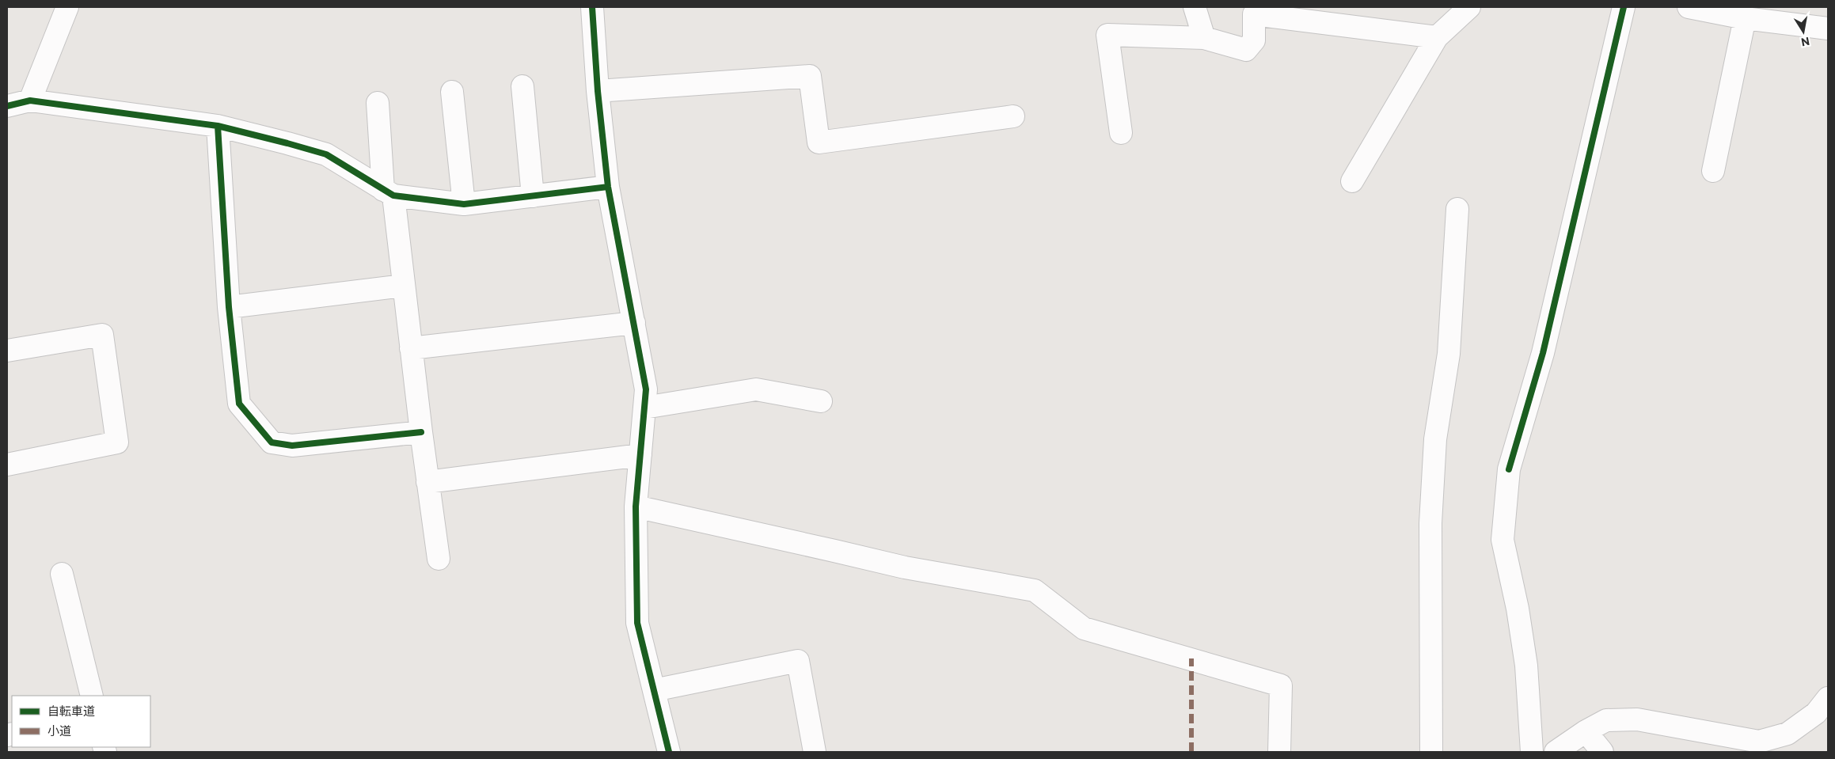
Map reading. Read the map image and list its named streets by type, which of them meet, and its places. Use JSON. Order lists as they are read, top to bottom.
{
  "legend": ["自転車道", "小道"],
  "north": "bottom"
}
